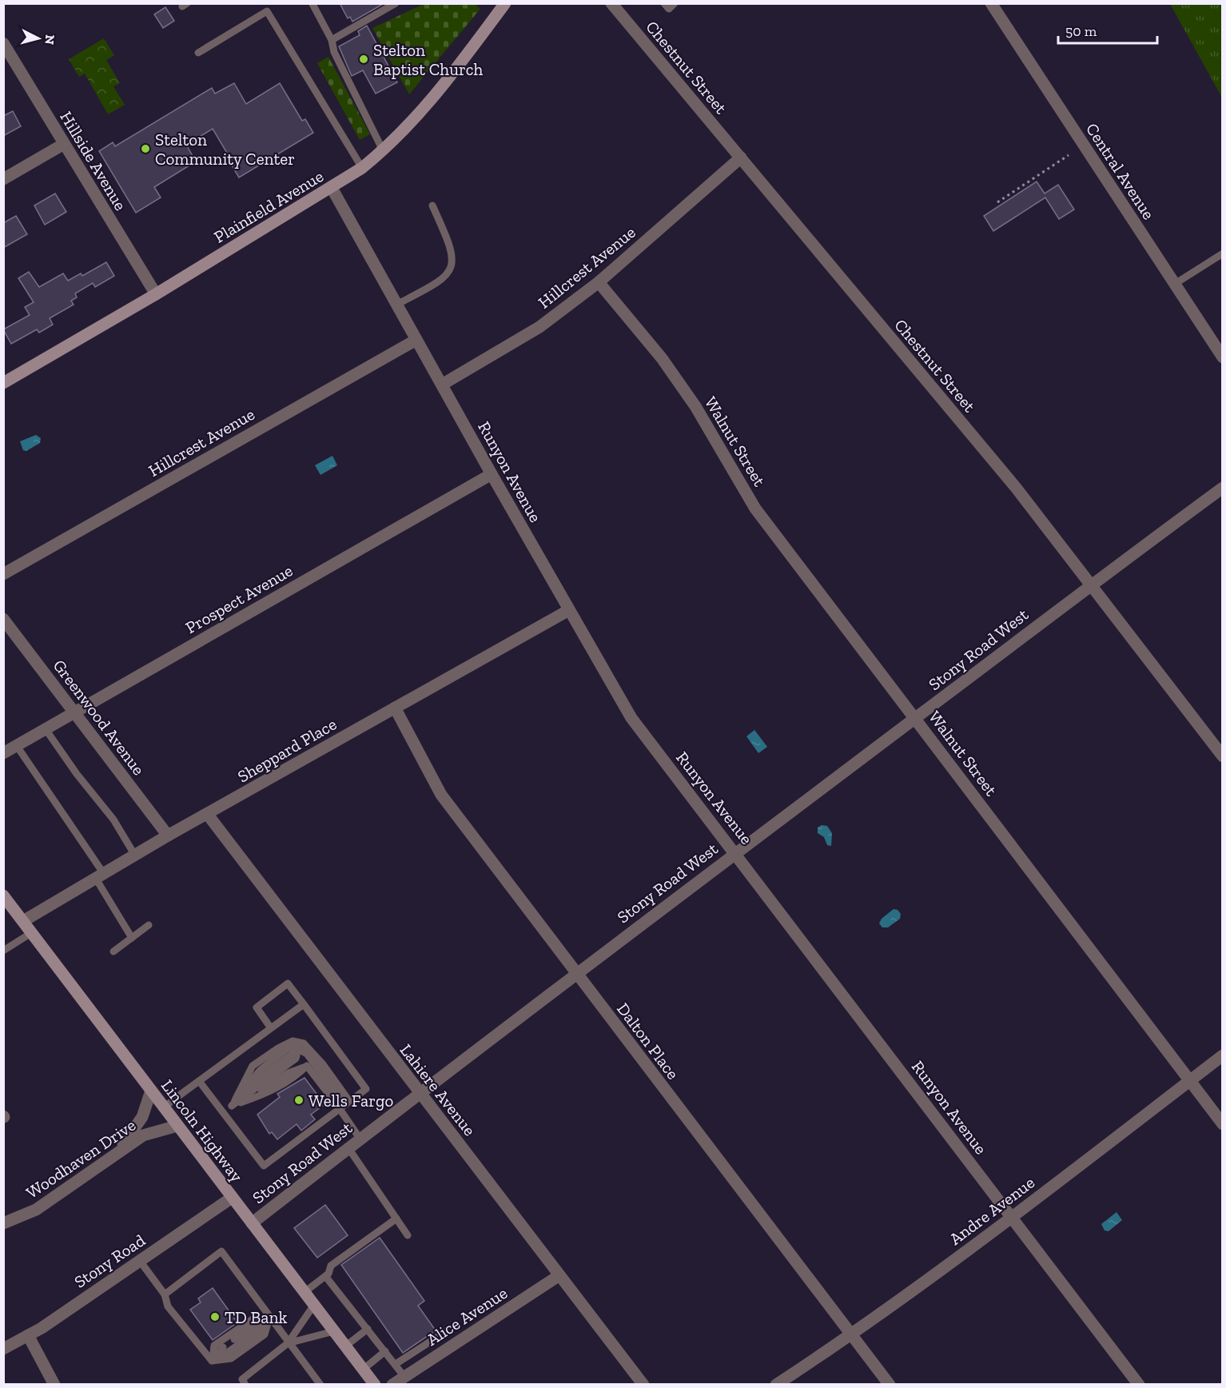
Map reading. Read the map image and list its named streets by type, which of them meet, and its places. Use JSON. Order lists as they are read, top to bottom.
{
  "streets": {
    "main road": ["Plainfield Avenue", "Lincoln Highway"],
    "street": [
      "Chestnut Street",
      "Hillside Avenue",
      "Central Avenue",
      "Hillcrest Avenue",
      "Walnut Street",
      "Runyon Avenue",
      "Prospect Avenue",
      "Stony Road West",
      "Greenwood Avenue",
      "Sheppard Place",
      "Dalton Place",
      "Lahiere Avenue",
      "Woodhaven Drive",
      "Andre Avenue",
      "Stony Road",
      "Alice Avenue"
    ]
  },
  "crossings": [
    ["Chestnut Street", "Hillcrest Avenue"],
    ["Chestnut Street", "Stony Road West"],
    ["Hillside Avenue", "Plainfield Avenue"],
    ["Plainfield Avenue", "Runyon Avenue"],
    ["Hillcrest Avenue", "Walnut Street"],
    ["Hillcrest Avenue", "Runyon Avenue"],
    ["Walnut Street", "Stony Road West"],
    ["Walnut Street", "Andre Avenue"],
    ["Runyon Avenue", "Prospect Avenue"],
    ["Runyon Avenue", "Stony Road West"],
    ["Runyon Avenue", "Sheppard Place"],
    ["Runyon Avenue", "Andre Avenue"],
    ["Prospect Avenue", "Greenwood Avenue"],
    ["Stony Road West", "Dalton Place"],
    ["Stony Road West", "Lahiere Avenue"],
    ["Stony Road West", "Lincoln Highway"],
    ["Greenwood Avenue", "Sheppard Place"],
    ["Sheppard Place", "Dalton Place"],
    ["Sheppard Place", "Lahiere Avenue"],
    ["Sheppard Place", "Lincoln Highway"],
    ["Dalton Place", "Andre Avenue"],
    ["Lahiere Avenue", "Alice Avenue"],
    ["Lincoln Highway", "Woodhaven Drive"],
    ["Lincoln Highway", "Stony Road"]
  ],
  "places": [
    "Stelton Baptist Church",
    "Stelton Community Center",
    "Wells Fargo",
    "TD Bank"
  ],
  "scale_bar": "50 m",
  "north": "right"
}
